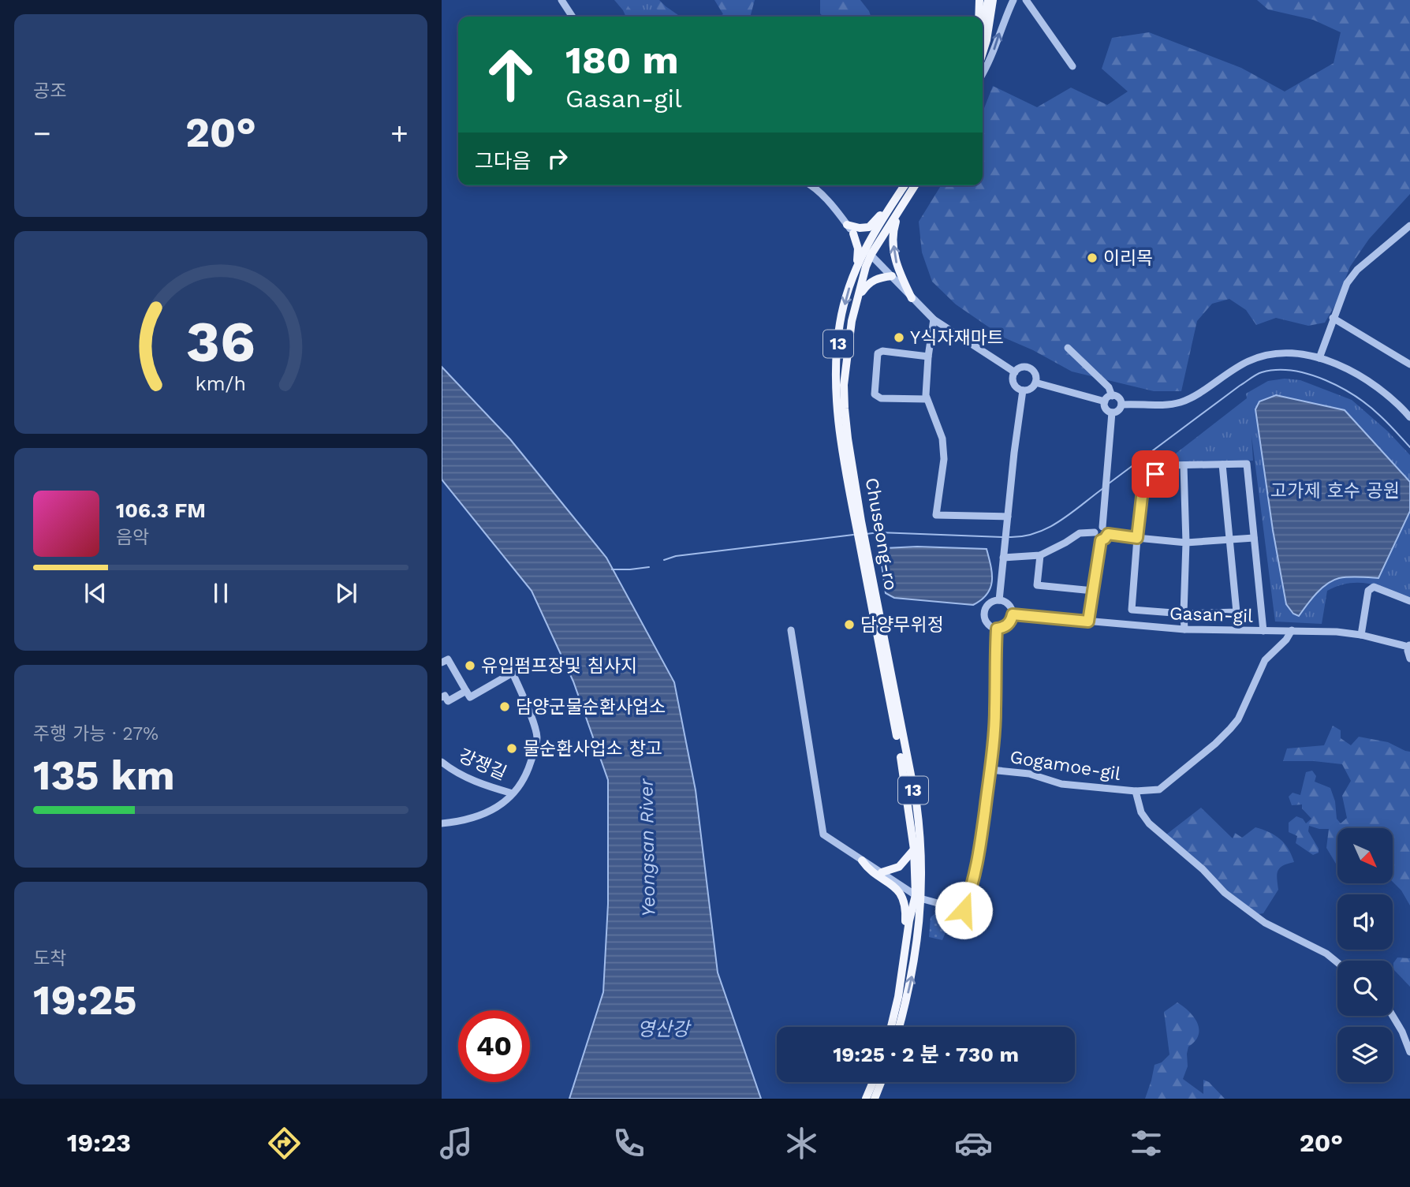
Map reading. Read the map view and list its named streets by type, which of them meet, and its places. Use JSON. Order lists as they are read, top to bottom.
{
  "streets": {
    "main road": ["13", "Chuseong-ro"],
    "street": ["Gasan-gil", "강쟁길", "Gogamoe-gil"]
  },
  "crossings": [
    ["Chuseong-ro", "Gogamoe-gil"]
  ],
  "water": ["Yeongsan River", "영산강"],
  "parks": ["고가제 호수 공원"],
  "places": [
    "이리목",
    "Y식자재마트",
    "담양무위정",
    "유입펌프장및 침사지",
    "담양군물순환사업소",
    "물순환사업소 창고"
  ],
  "north": "bottom right",
  "page": {
    "tile": [
      "공조",
      ["주행 가능 · 27%", "135 km"],
      ["도착", "19:25"]
    ],
    "turn": ["180 m", "Gasan-gil"],
    "heat": ["−", "20°", "+"],
    "then": "그다음",
    "song": ["106.3 FM", "음악"],
    "limit": "40",
    "trip": "19:25 · 2 분 · 730 m",
    "tabs": ["19:23", "20°"],
    "gauge": ["36", "km/h"]
  }
}
